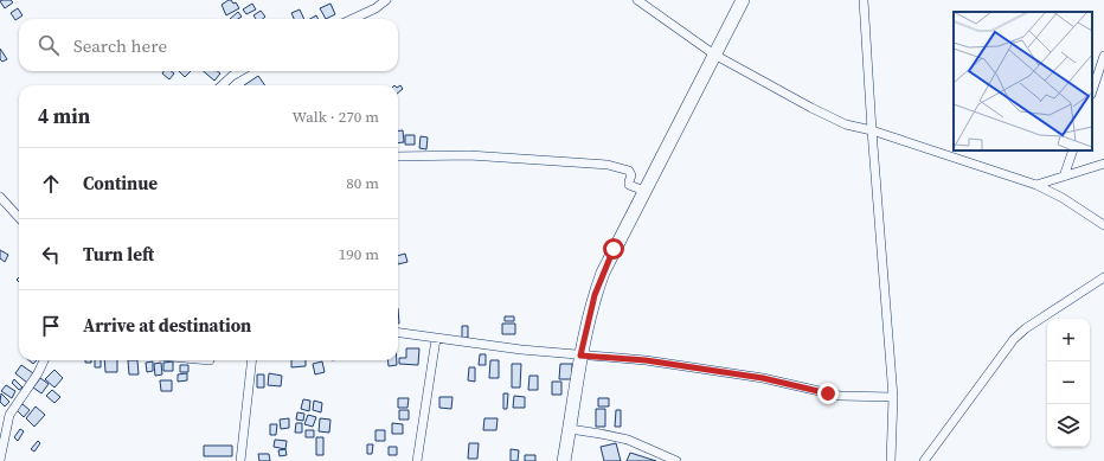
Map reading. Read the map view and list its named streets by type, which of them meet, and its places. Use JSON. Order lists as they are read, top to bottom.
{
  "page": {
    "search": "Search here",
    "heading": ["4 min", "Walk · 270 m"],
    "list": [
      ["Continue", "80 m"],
      ["Turn left", "190 m"],
      "Arrive at destination"
    ],
    "map_buttons": ["+", "−"]
  }
}
